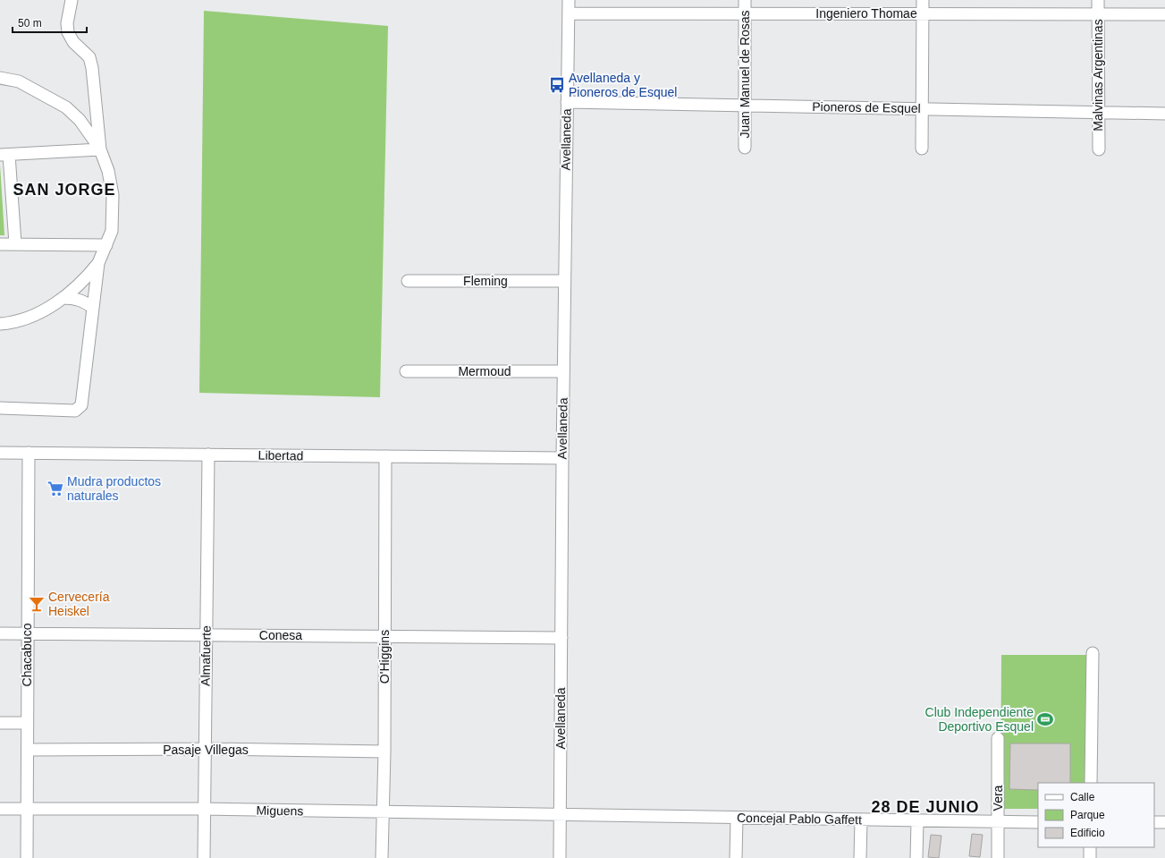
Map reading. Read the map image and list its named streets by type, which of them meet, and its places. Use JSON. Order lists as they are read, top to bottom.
{
  "streets": {
    "street": [
      "Ingeniero Thomae",
      "Juan Manuel de Rosas",
      "Malvinas Argentinas",
      "Pioneros de Esquel",
      "Avellaneda",
      "Fleming",
      "Mermoud",
      "Libertad",
      "Conesa",
      "Chacabuco",
      "Almafuerte",
      "O'Higgins",
      "Pasaje Villegas",
      "Vera",
      "Miguens",
      "Concejal Pablo Gaffett"
    ]
  },
  "crossings": [
    ["Ingeniero Thomae", "Juan Manuel de Rosas"],
    ["Ingeniero Thomae", "Malvinas Argentinas"],
    ["Ingeniero Thomae", "Avellaneda"],
    ["Juan Manuel de Rosas", "Pioneros de Esquel"],
    ["Malvinas Argentinas", "Pioneros de Esquel"],
    ["Pioneros de Esquel", "Avellaneda"],
    ["Avellaneda", "Fleming"],
    ["Avellaneda", "Mermoud"],
    ["Avellaneda", "Libertad"],
    ["Avellaneda", "Conesa"],
    ["Avellaneda", "Miguens"],
    ["Avellaneda", "Concejal Pablo Gaffett"],
    ["Libertad", "Chacabuco"],
    ["Libertad", "Almafuerte"],
    ["Libertad", "O'Higgins"],
    ["Conesa", "Chacabuco"],
    ["Conesa", "Almafuerte"],
    ["Conesa", "O'Higgins"],
    ["Chacabuco", "Pasaje Villegas"],
    ["Chacabuco", "Miguens"],
    ["Almafuerte", "Pasaje Villegas"],
    ["Almafuerte", "Miguens"],
    ["O'Higgins", "Pasaje Villegas"],
    ["O'Higgins", "Miguens"],
    ["Vera", "Concejal Pablo Gaffett"],
    ["Miguens", "Concejal Pablo Gaffett"]
  ],
  "districts": ["SAN JORGE", "28 DE JUNIO"],
  "places": {
    "bus stop": ["Avellaneda y Pioneros de Esquel"],
    "supermarket": ["Mudra productos naturales"],
    "bar": ["Cervecería Heiskel"],
    "sports": ["Club Independiente Deportivo Esquel"]
  },
  "legend": ["Calle", "Parque", "Edificio"],
  "scale_bar": "50 m"
}
